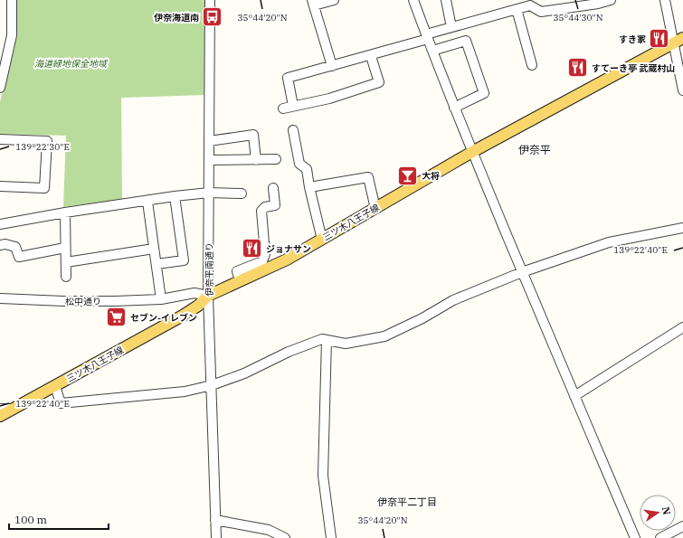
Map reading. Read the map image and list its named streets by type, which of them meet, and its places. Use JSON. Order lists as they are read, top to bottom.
{
  "streets": {
    "main road": ["三ツ木八王子線"],
    "street": ["伊奈平南通り", "松中通り"]
  },
  "crossings": [
    ["三ツ木八王子線", "伊奈平南通り"],
    ["三ツ木八王子線", "松中通り"],
    ["伊奈平南通り", "松中通り"]
  ],
  "districts": ["伊奈平", "伊奈平二丁目"],
  "parks": ["海道緑地保全地域"],
  "places": {
    "bus stop": ["伊奈海道南"],
    "restaurant": ["すき家", "すてーき亭 武蔵村山", "ジョナサン"],
    "bar": ["大将"],
    "supermarket": ["セブン-イレブン"]
  },
  "scale_bar": "100 m",
  "north": "right",
  "coordinates": [
    "35°44'20\"N",
    "35°44'30\"N",
    "139°22'30\"E",
    "139°22'40\"E"
  ]
}
